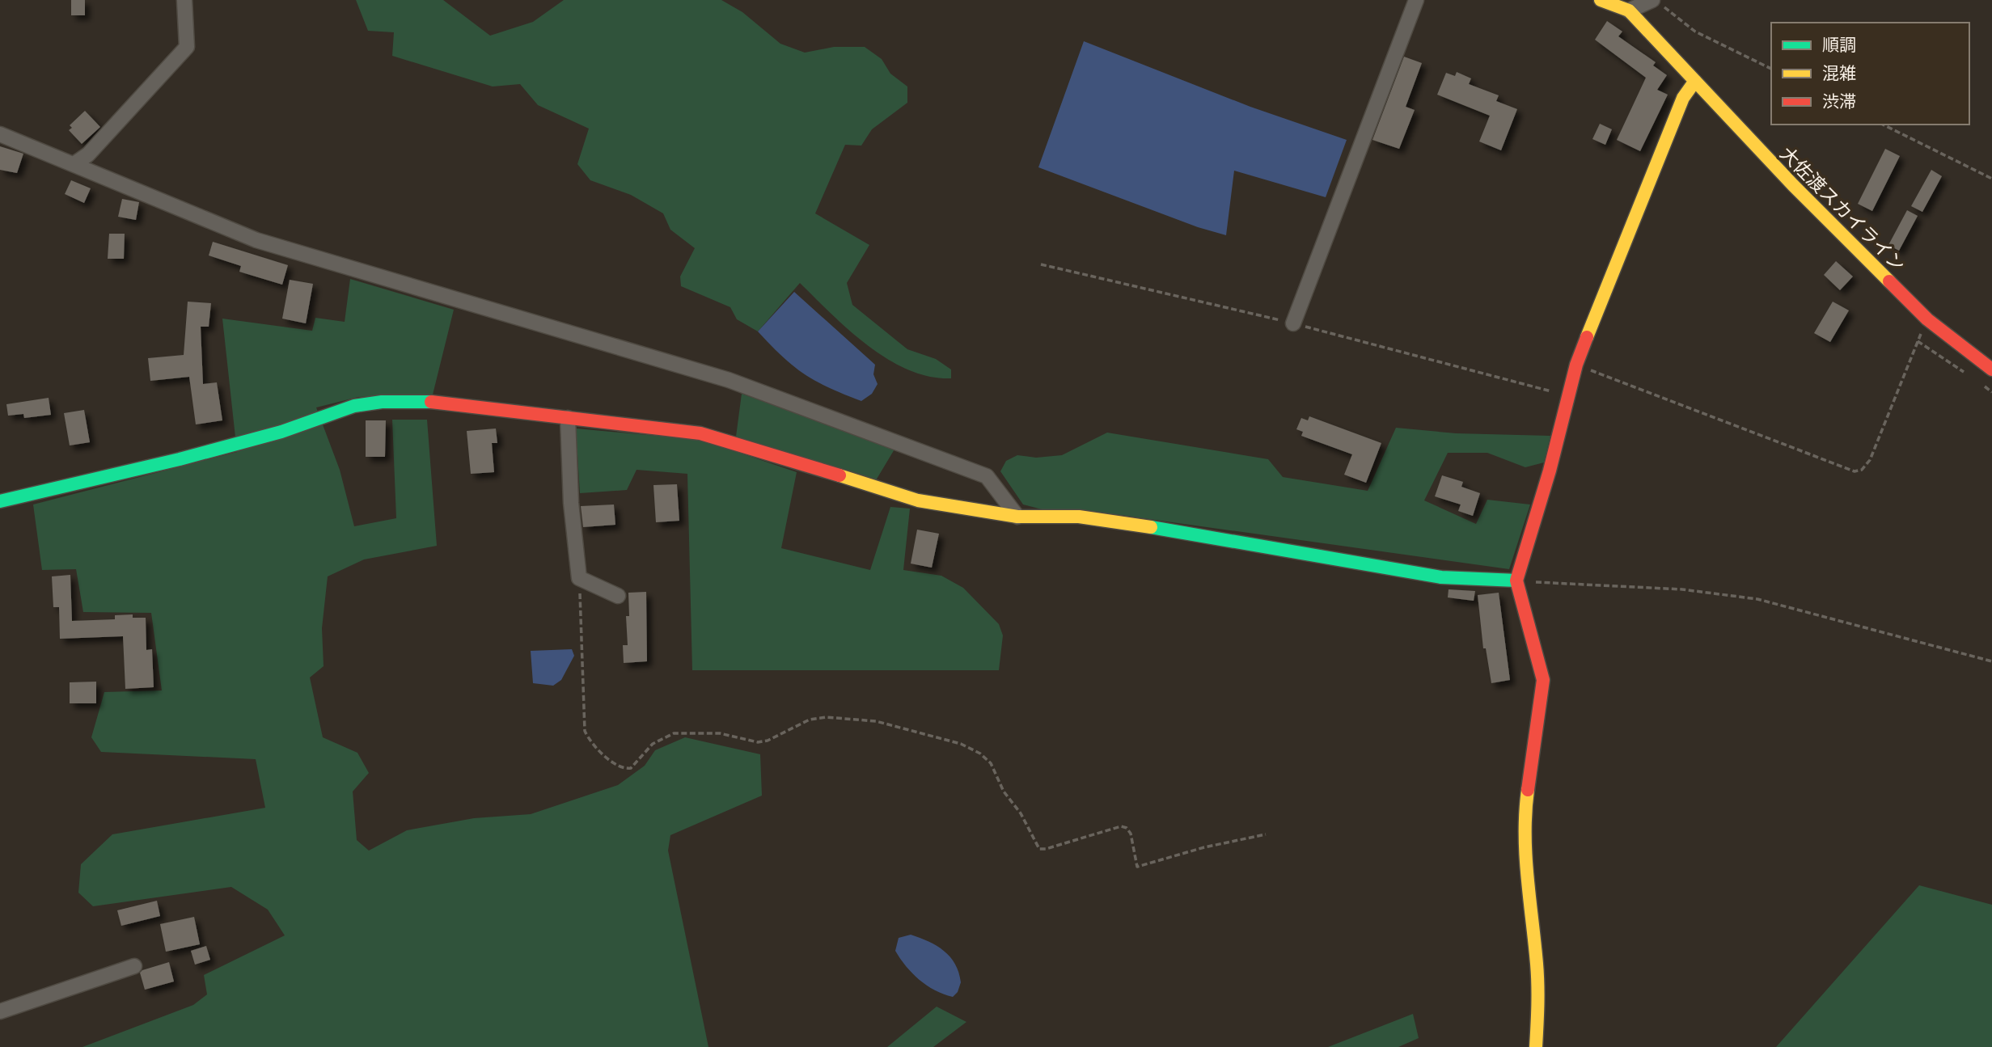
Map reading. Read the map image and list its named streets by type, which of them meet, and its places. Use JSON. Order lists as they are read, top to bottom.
{
  "streets": {
    "street": ["大佐渡スカイライン"]
  },
  "legend": ["順調", "混雑", "渋滞"]
}
